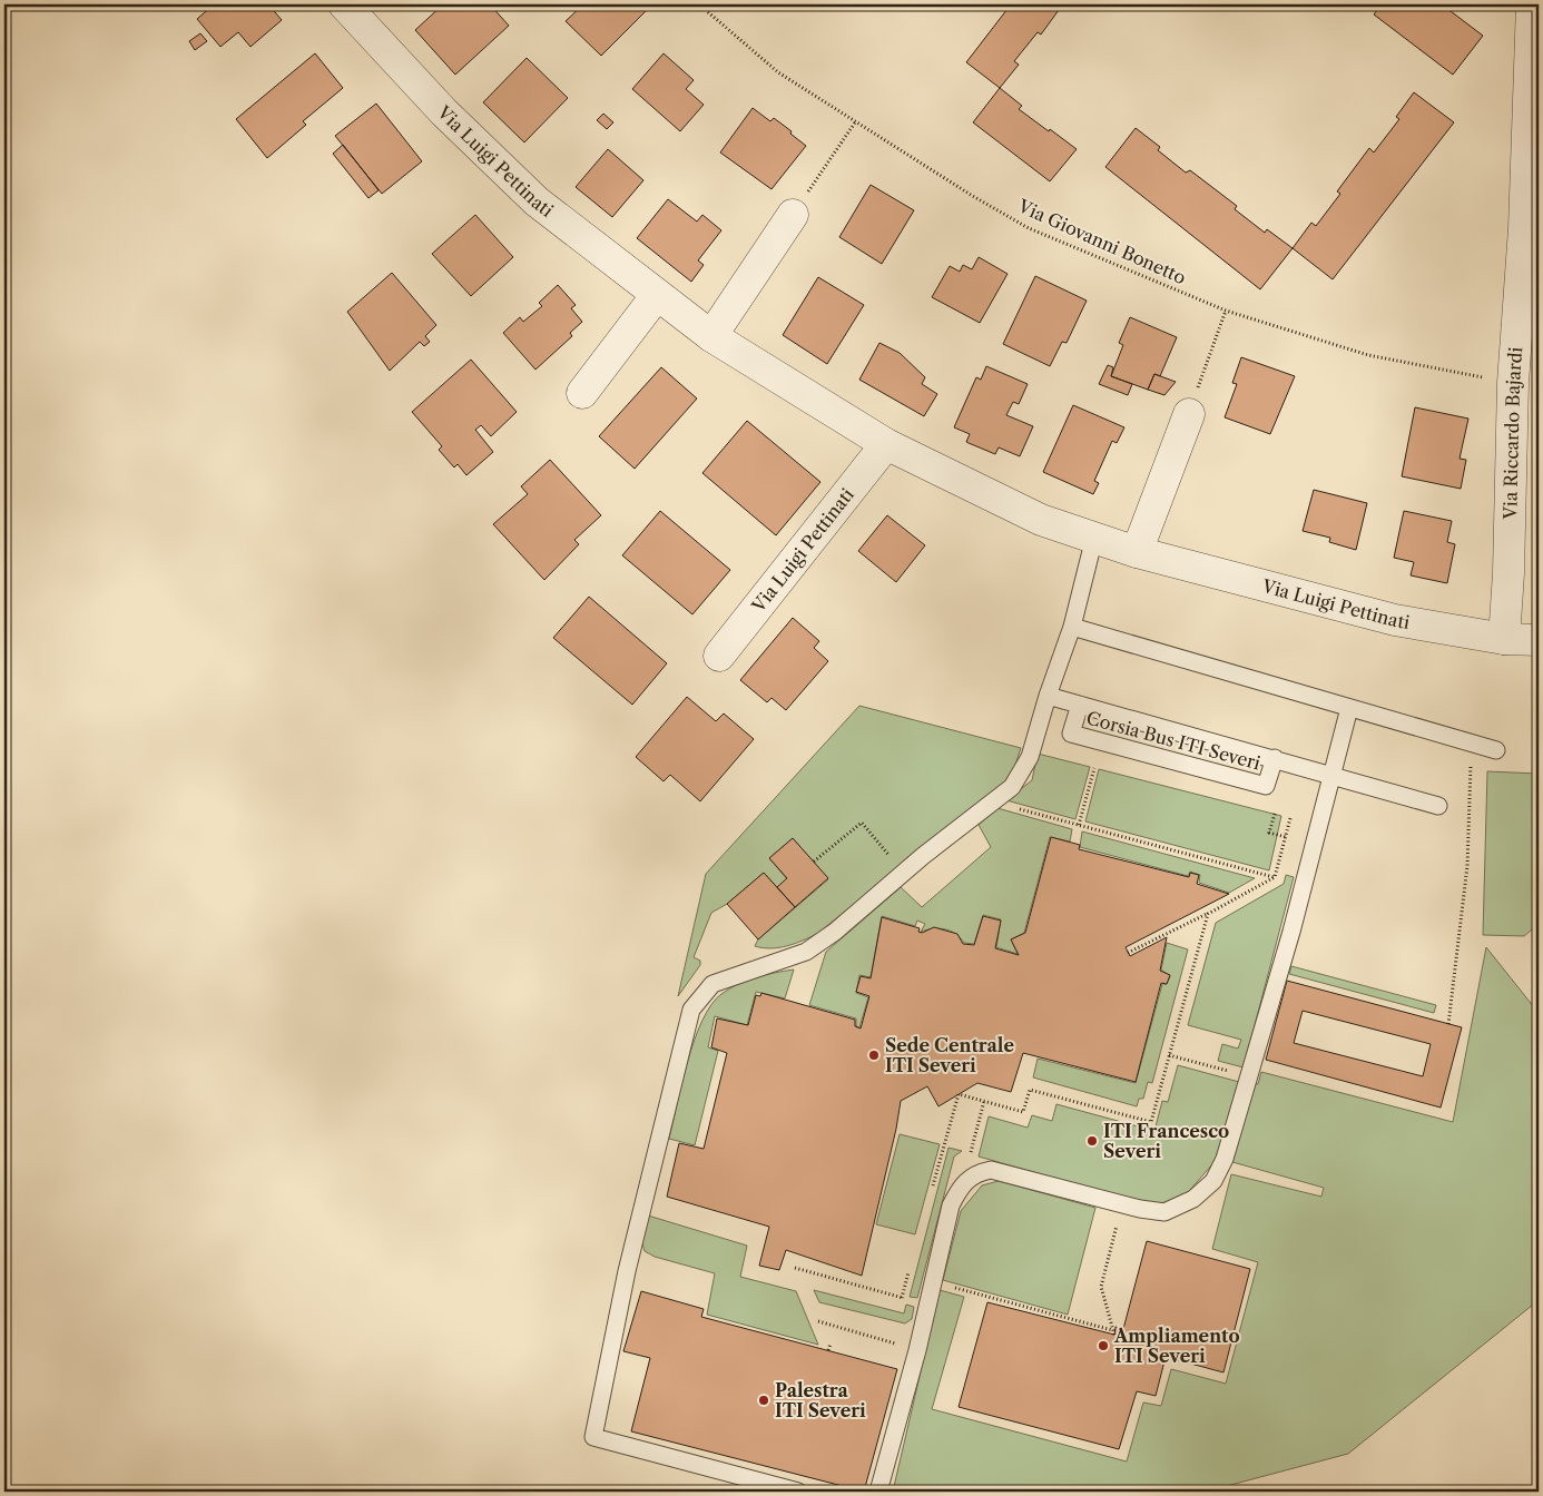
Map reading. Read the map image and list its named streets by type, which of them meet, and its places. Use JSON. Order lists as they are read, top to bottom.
{
  "streets": {
    "street": ["Via Luigi Pettinati", "Via Riccardo Bajardi"],
    "lane": ["Corsia Bus ITI Severi"],
    "path": ["Via Giovanni Bonetto"]
  },
  "crossings": [
    ["Via Luigi Pettinati", "Via Riccardo Bajardi"]
  ],
  "places": [
    "Sede Centrale ITI Severi",
    "ITI Francesco Severi",
    "Ampliamento ITI Severi",
    "Palestra ITI Severi"
  ]
}
